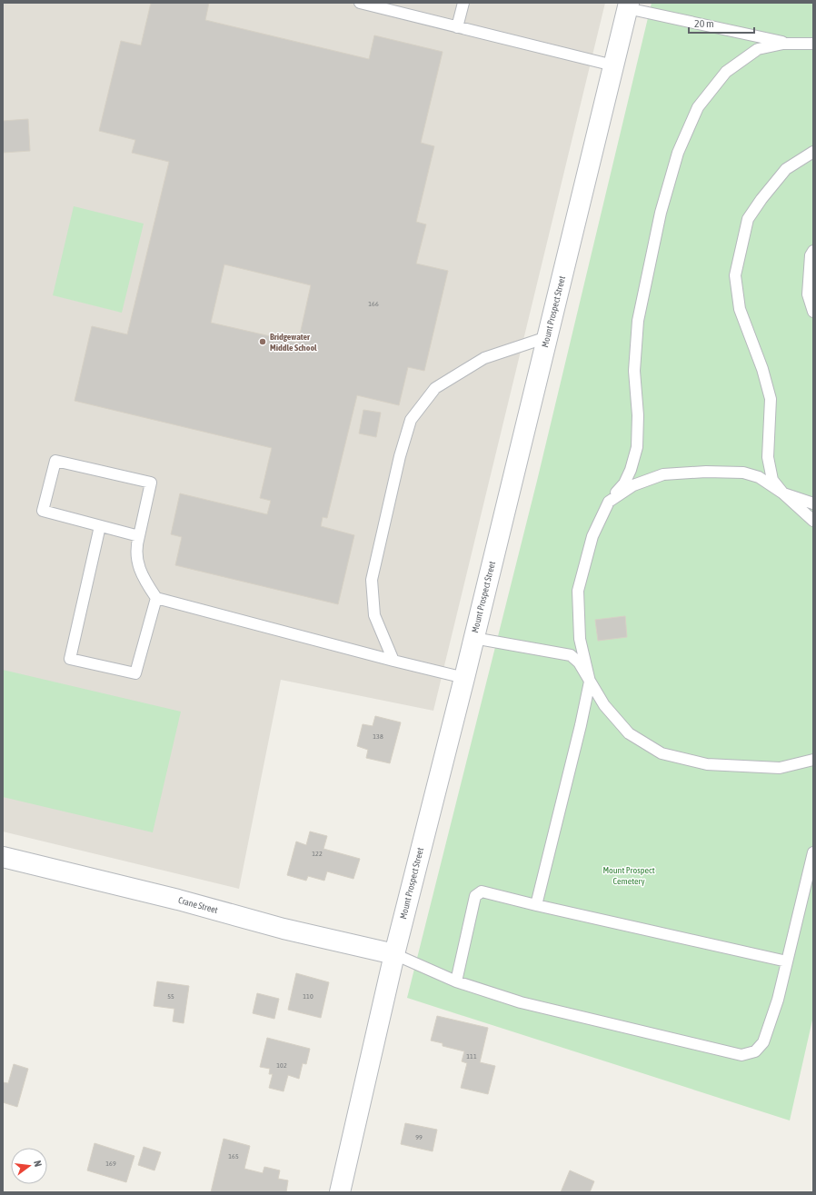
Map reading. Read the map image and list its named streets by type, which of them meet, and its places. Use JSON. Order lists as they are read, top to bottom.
{
  "streets": {
    "street": ["Mount Prospect Street", "Crane Street"]
  },
  "crossings": [
    ["Mount Prospect Street", "Crane Street"]
  ],
  "parks": ["Mount Prospect Cemetery"],
  "places": ["Bridgewater Middle School"],
  "house_numbers": [
    "166",
    "138",
    "122",
    "55",
    "110",
    "111",
    "102",
    "99",
    "165",
    "169"
  ],
  "scale_bar": "20 m",
  "north": "right"
}
